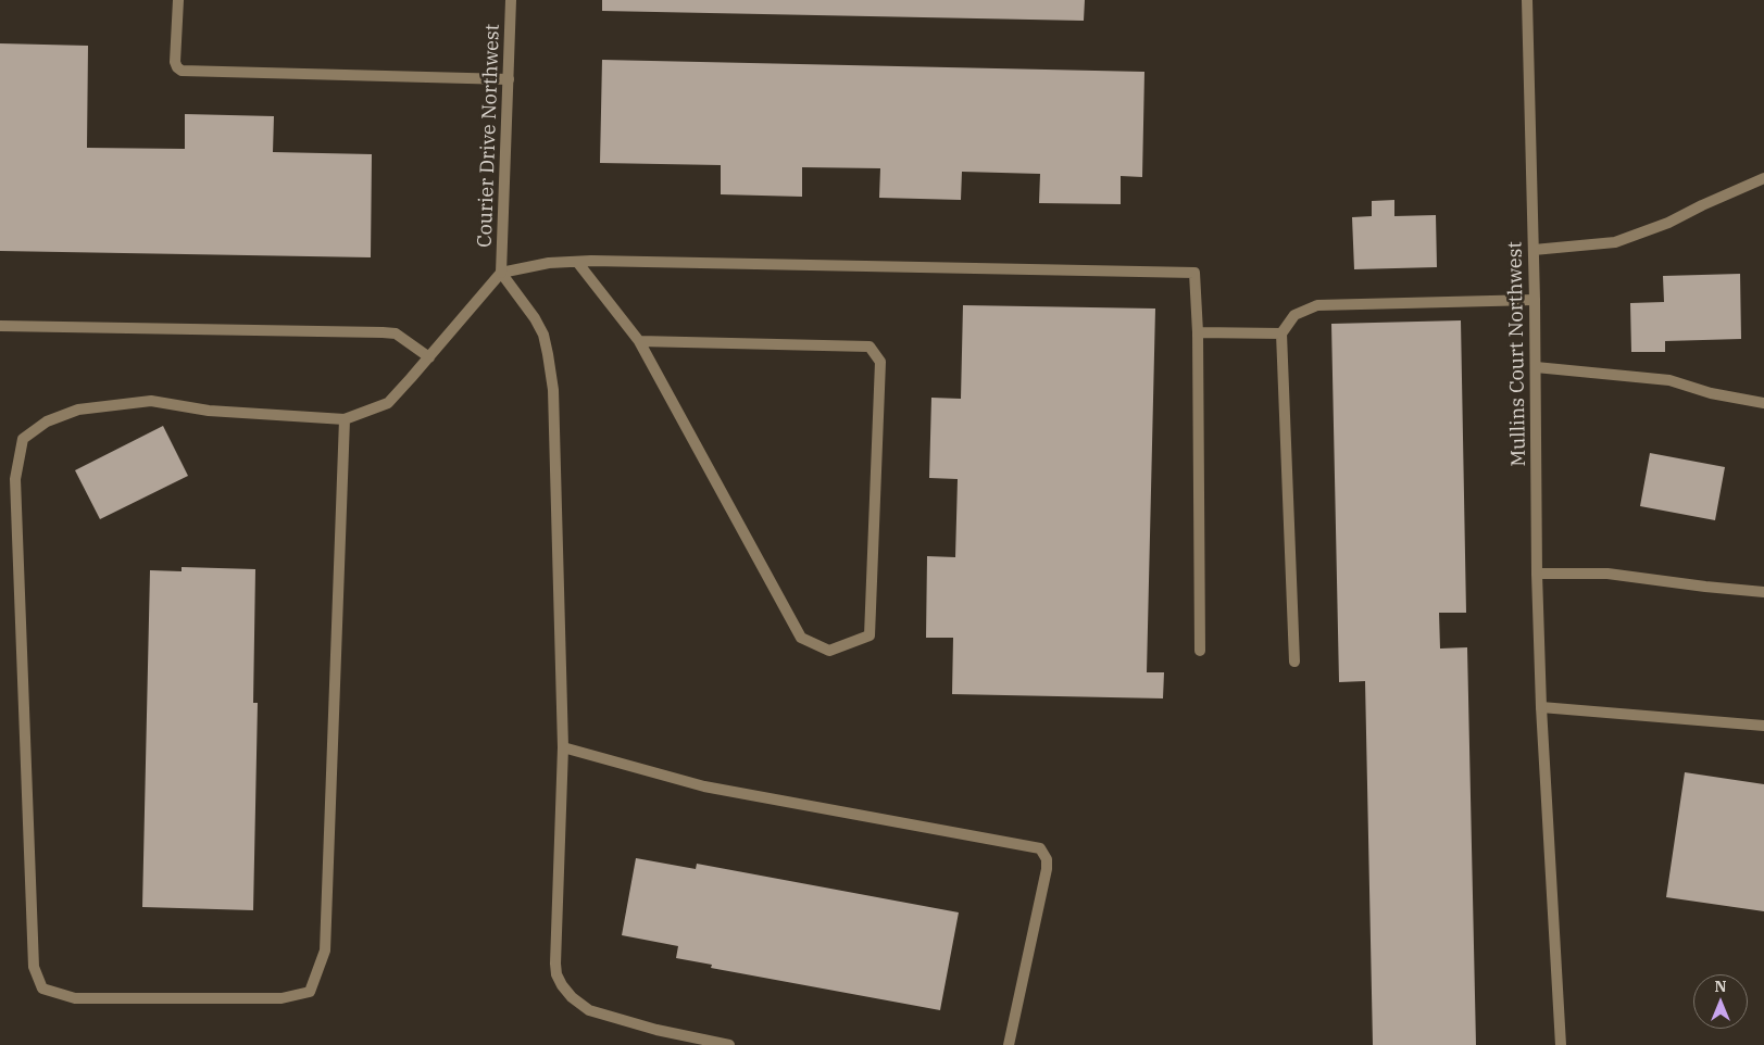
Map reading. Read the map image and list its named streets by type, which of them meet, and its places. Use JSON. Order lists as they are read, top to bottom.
{
  "streets": {
    "street": ["Courier Drive Northwest", "Mullins Court Northwest"]
  },
  "north": "top"
}
